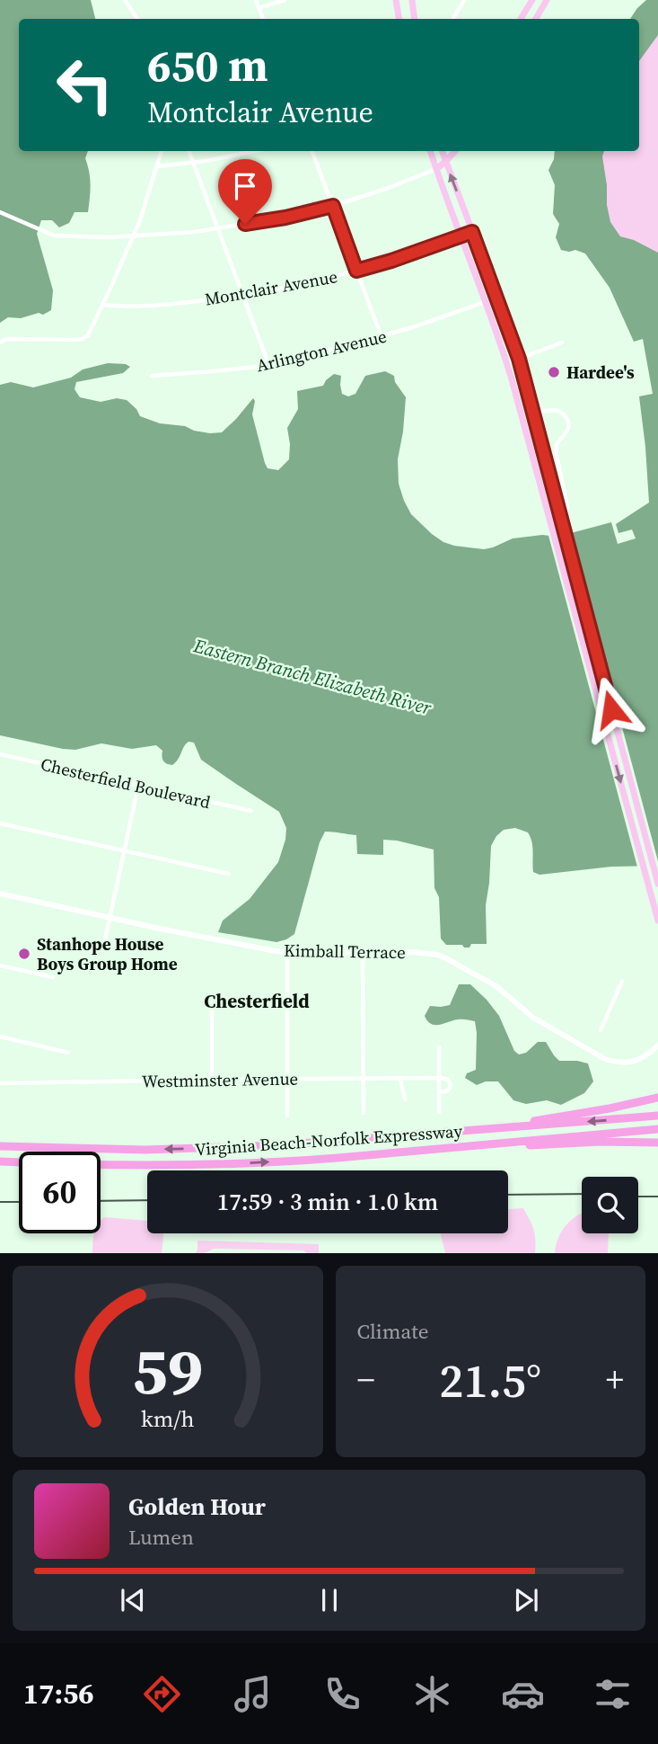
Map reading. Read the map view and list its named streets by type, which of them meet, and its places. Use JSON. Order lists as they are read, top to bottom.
{
  "streets": {
    "highway": ["Virginia Beach-Norfolk Expressway"],
    "street": [
      "Montclair Avenue",
      "Arlington Avenue",
      "Chesterfield Boulevard",
      "Kimball Terrace",
      "Westminster Avenue"
    ]
  },
  "districts": ["Chesterfield"],
  "water": ["Eastern Branch Elizabeth River"],
  "places": ["Hardee's", "Stanhope House Boys Group Home"],
  "page": {
    "turn": ["650 m", "Montclair Avenue"],
    "limit": "60",
    "trip": "17:59 · 3 min · 1.0 km",
    "tile": "Climate",
    "heat": ["−", "21.5°", "+"],
    "song": ["Golden Hour", "Lumen"],
    "tabs": "17:56",
    "gauge": ["59", "km/h"]
  }
}
